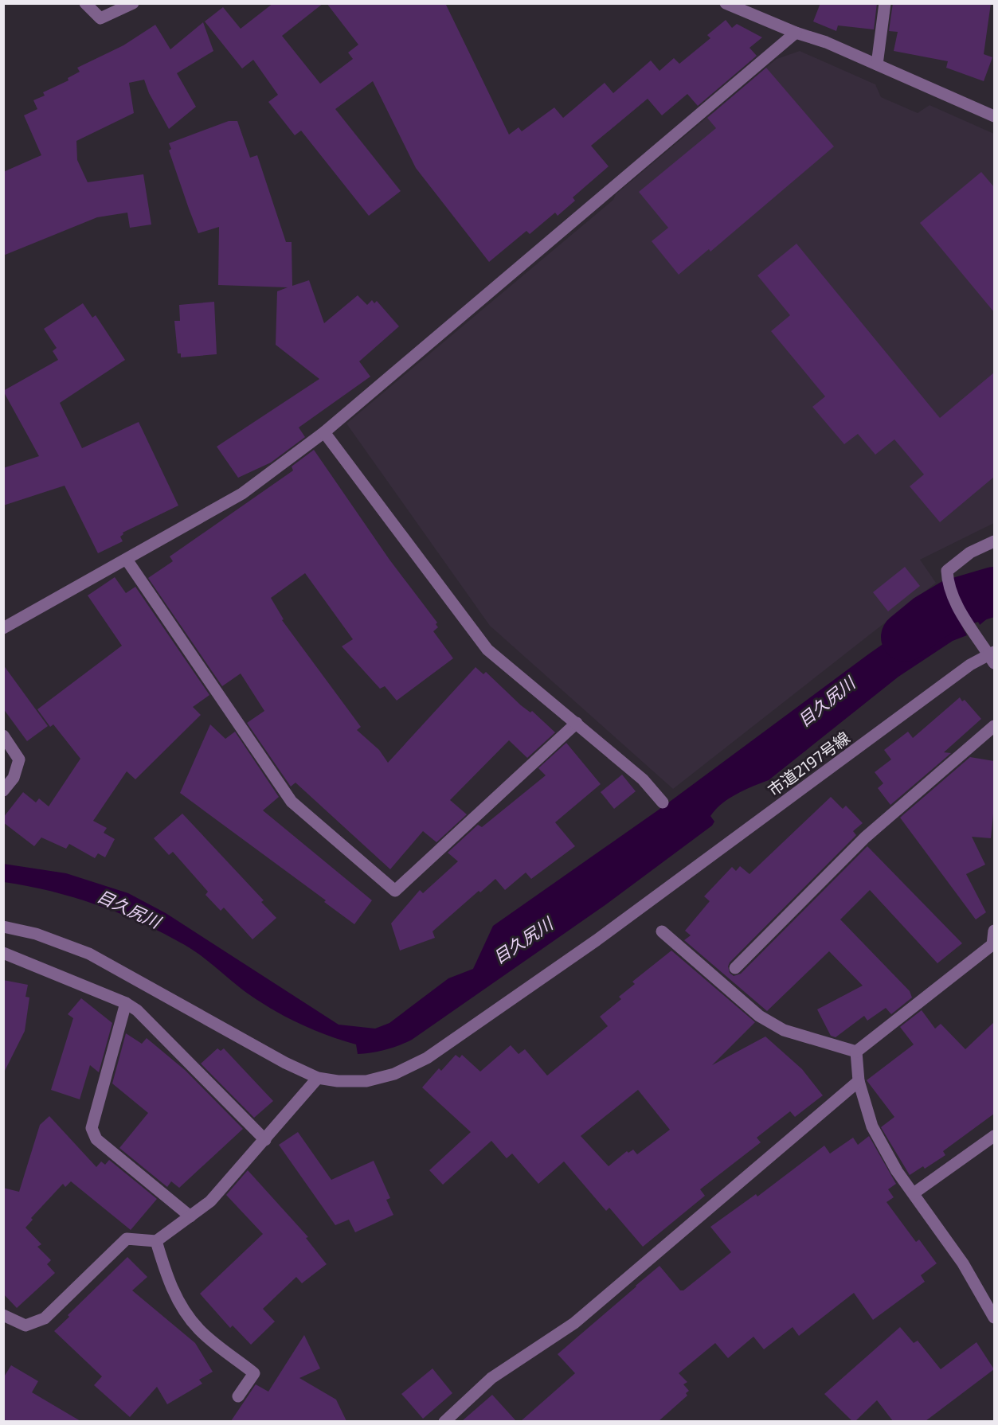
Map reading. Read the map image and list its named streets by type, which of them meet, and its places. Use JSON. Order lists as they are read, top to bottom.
{
  "streets": {
    "street": ["市道2197号線"]
  },
  "water": ["目久尻川"]
}
